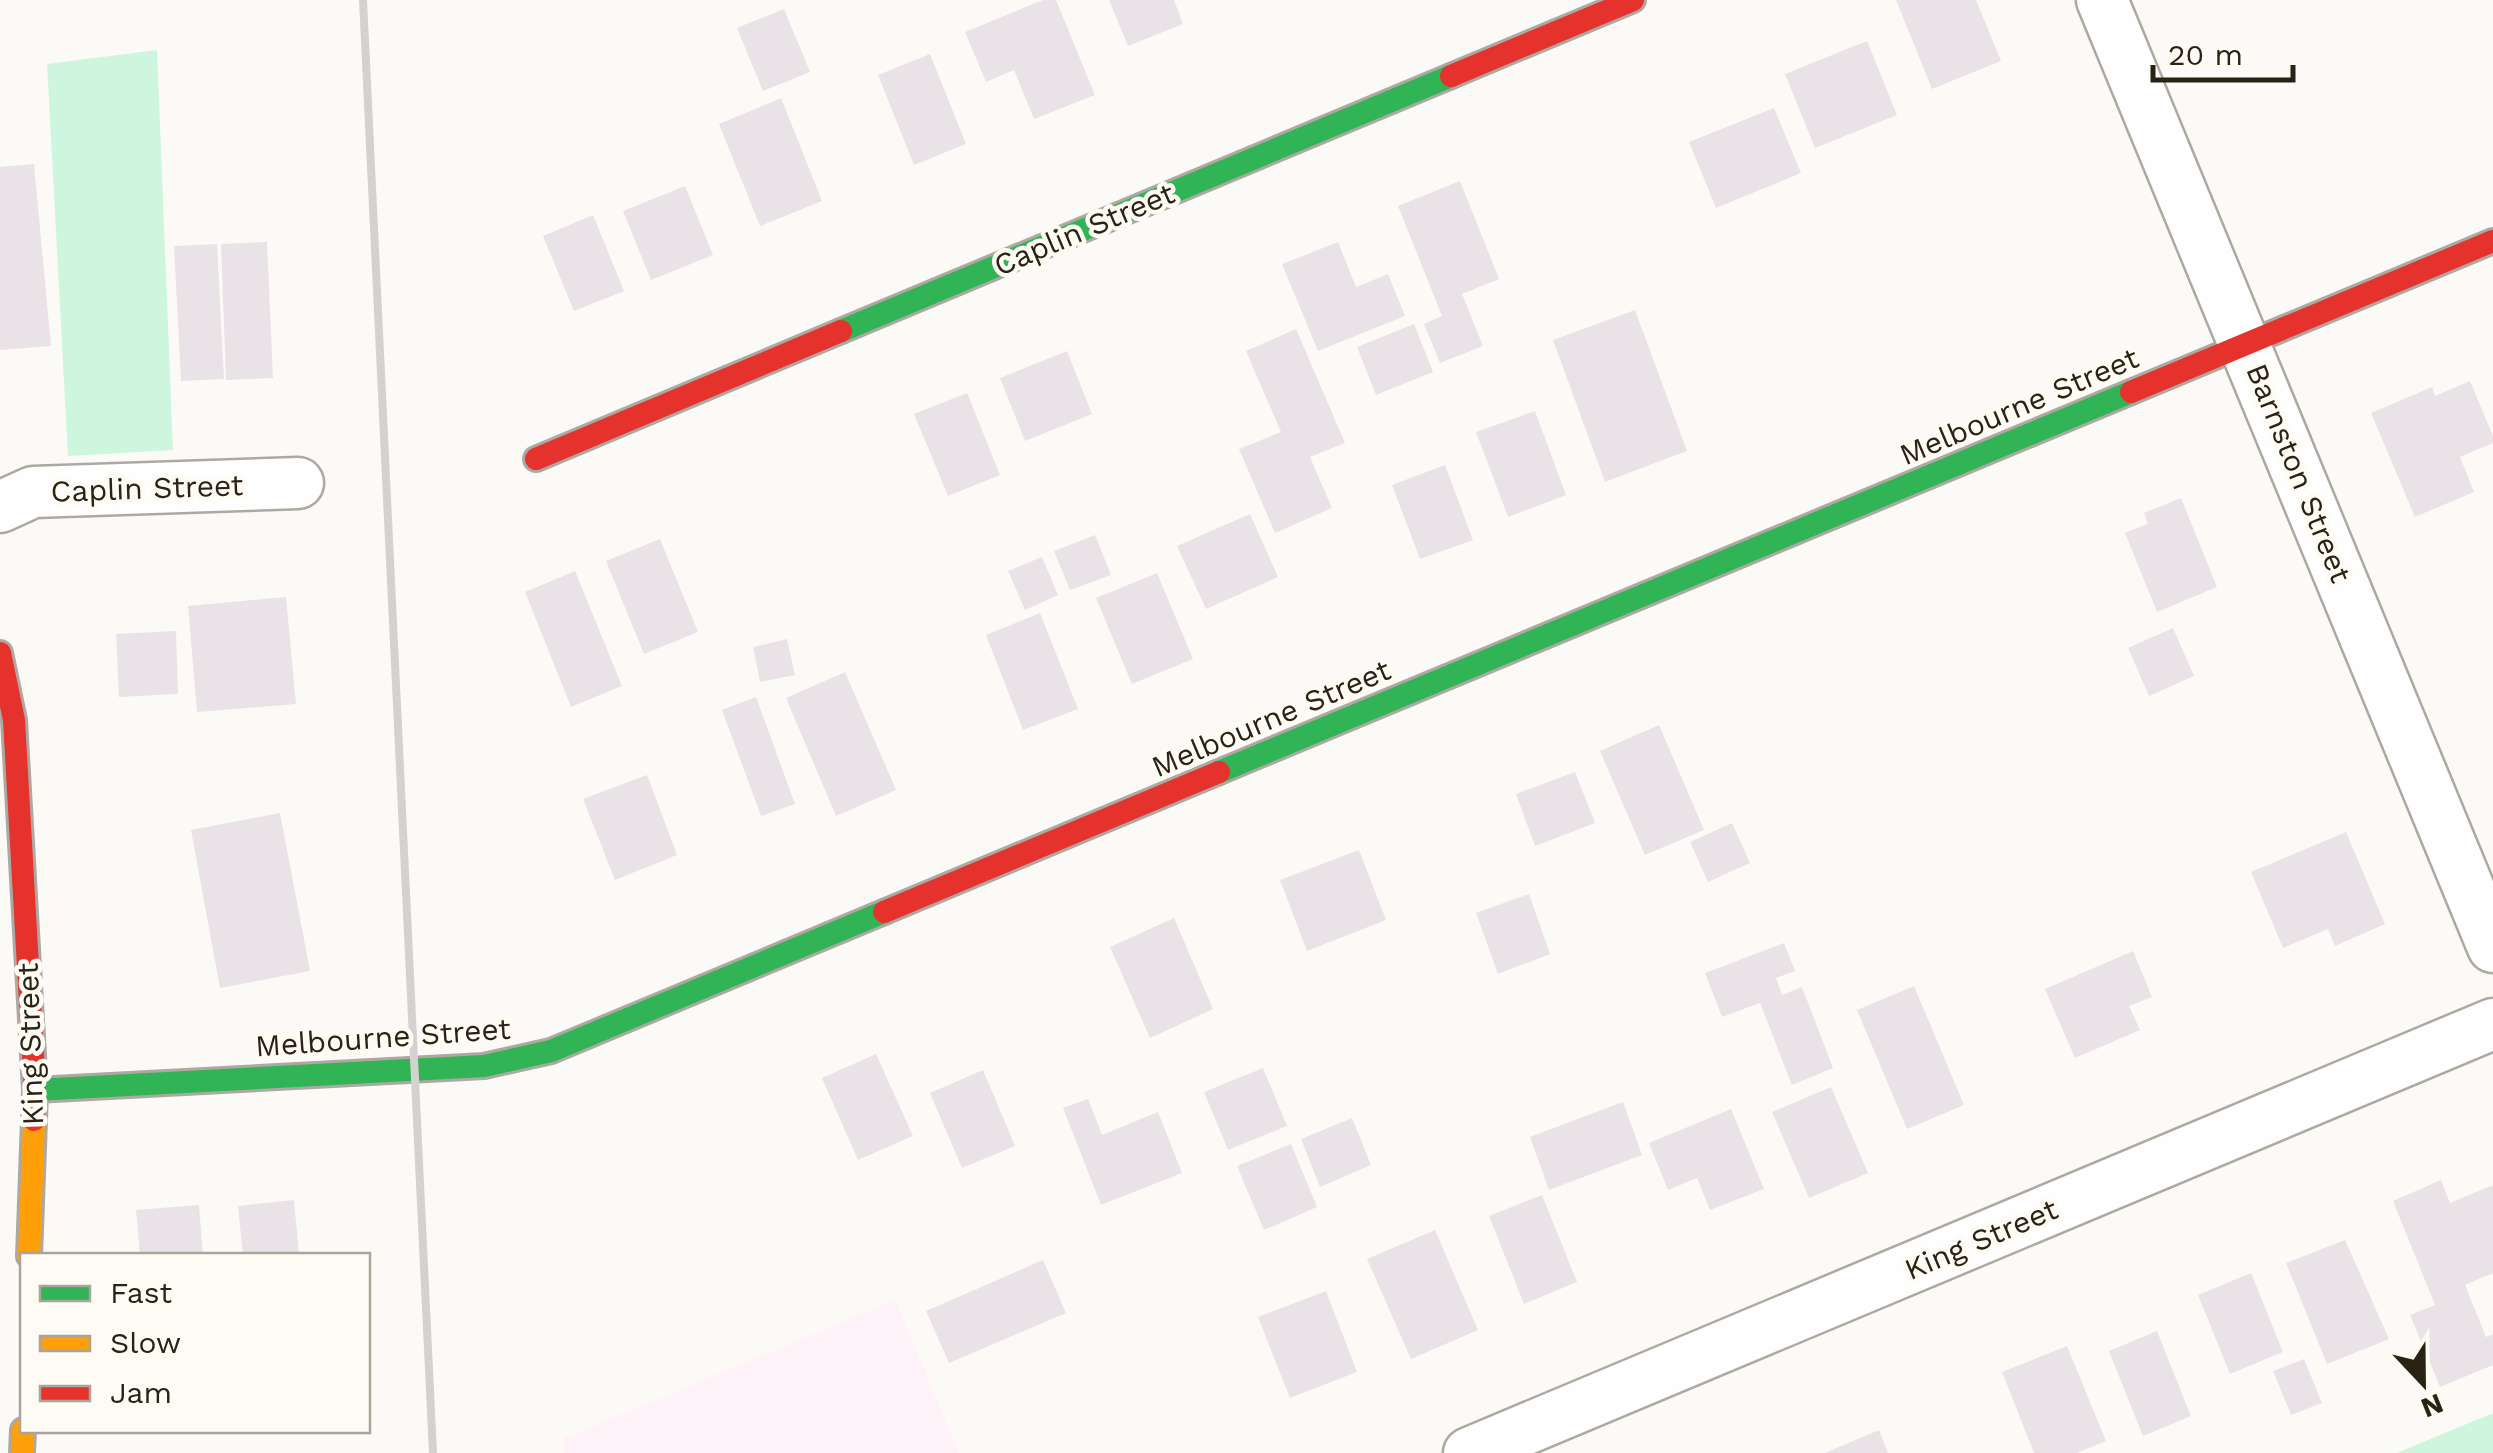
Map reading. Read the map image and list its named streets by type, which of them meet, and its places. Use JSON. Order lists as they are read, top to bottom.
{
  "streets": {
    "street": [
      "Caplin Street",
      "Melbourne Street",
      "Barnston Street",
      "King Street"
    ]
  },
  "crossings": [
    ["Melbourne Street", "Barnston Street"],
    ["Melbourne Street", "King Street"]
  ],
  "legend": ["Fast", "Slow", "Jam"],
  "scale_bar": "20 m",
  "north": "bottom"
}
